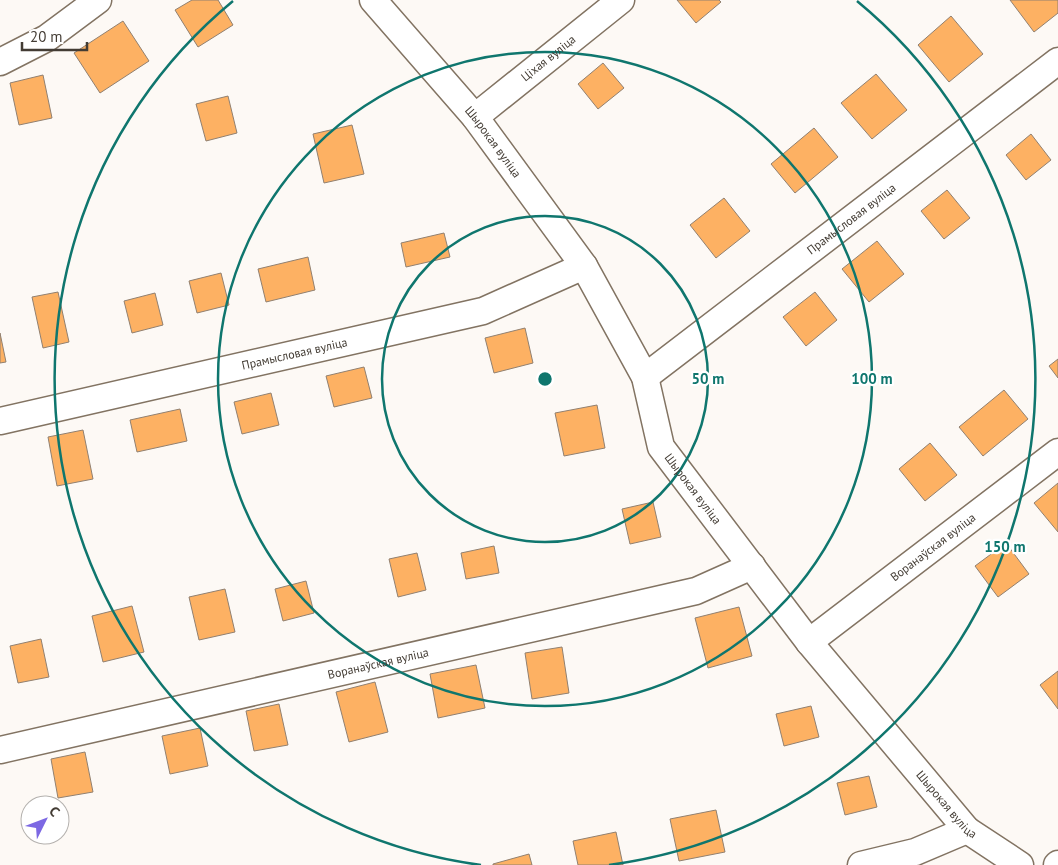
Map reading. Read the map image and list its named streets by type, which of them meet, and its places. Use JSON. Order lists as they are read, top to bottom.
{
  "streets": {
    "street": [
      "Ціхая вуліца",
      "Шырокая вуліца",
      "Прамысловая вуліца",
      "Воранаўская вуліца"
    ]
  },
  "crossings": [
    ["Ціхая вуліца", "Шырокая вуліца"],
    ["Шырокая вуліца", "Прамысловая вуліца"],
    ["Шырокая вуліца", "Воранаўская вуліца"]
  ],
  "scale_bar": "20 m",
  "north": "top right",
  "rings": ["50 m", "100 m", "150 m"]
}
